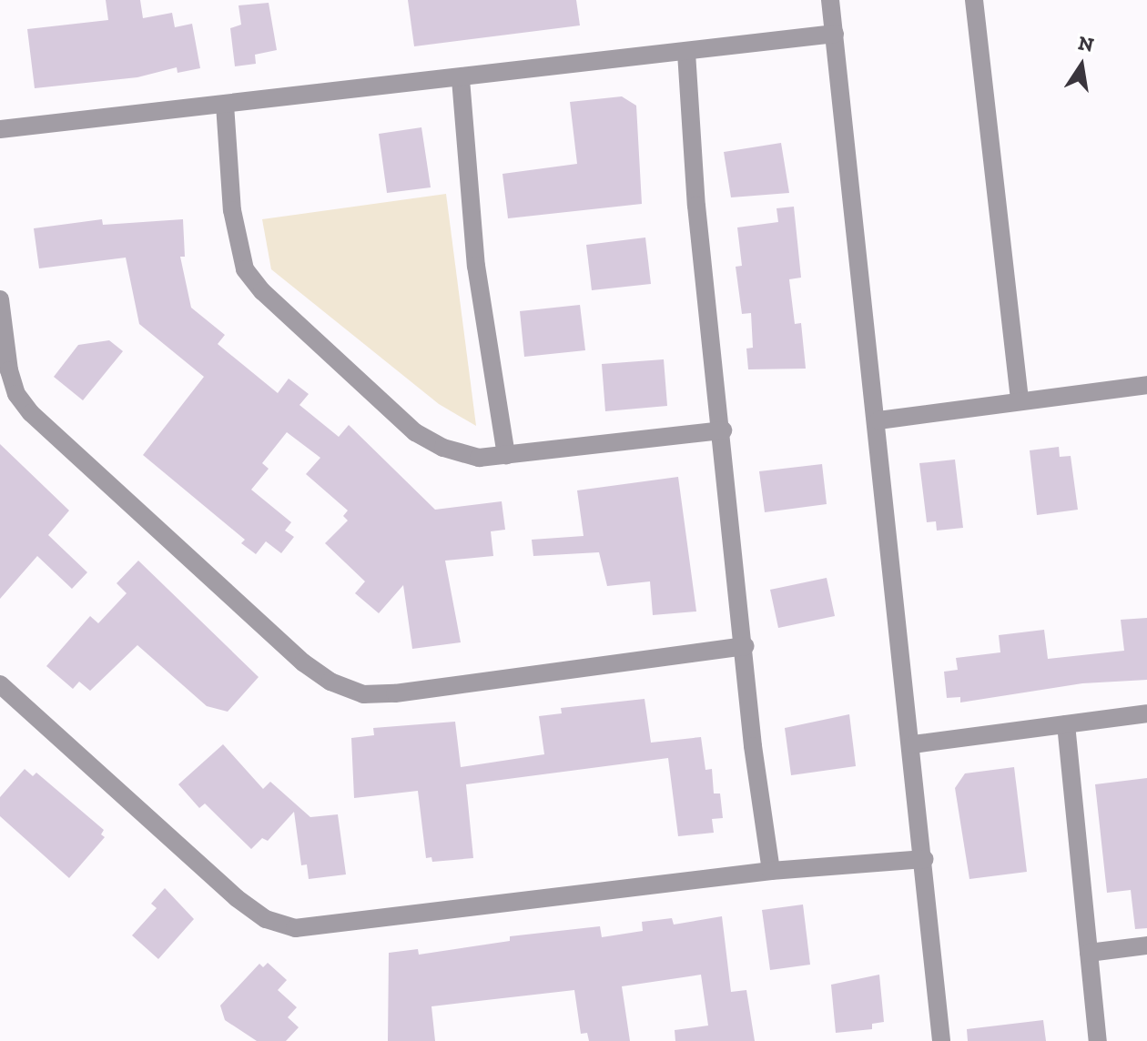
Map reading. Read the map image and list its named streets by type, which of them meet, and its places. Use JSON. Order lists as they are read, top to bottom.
{
  "north": "top"
}
